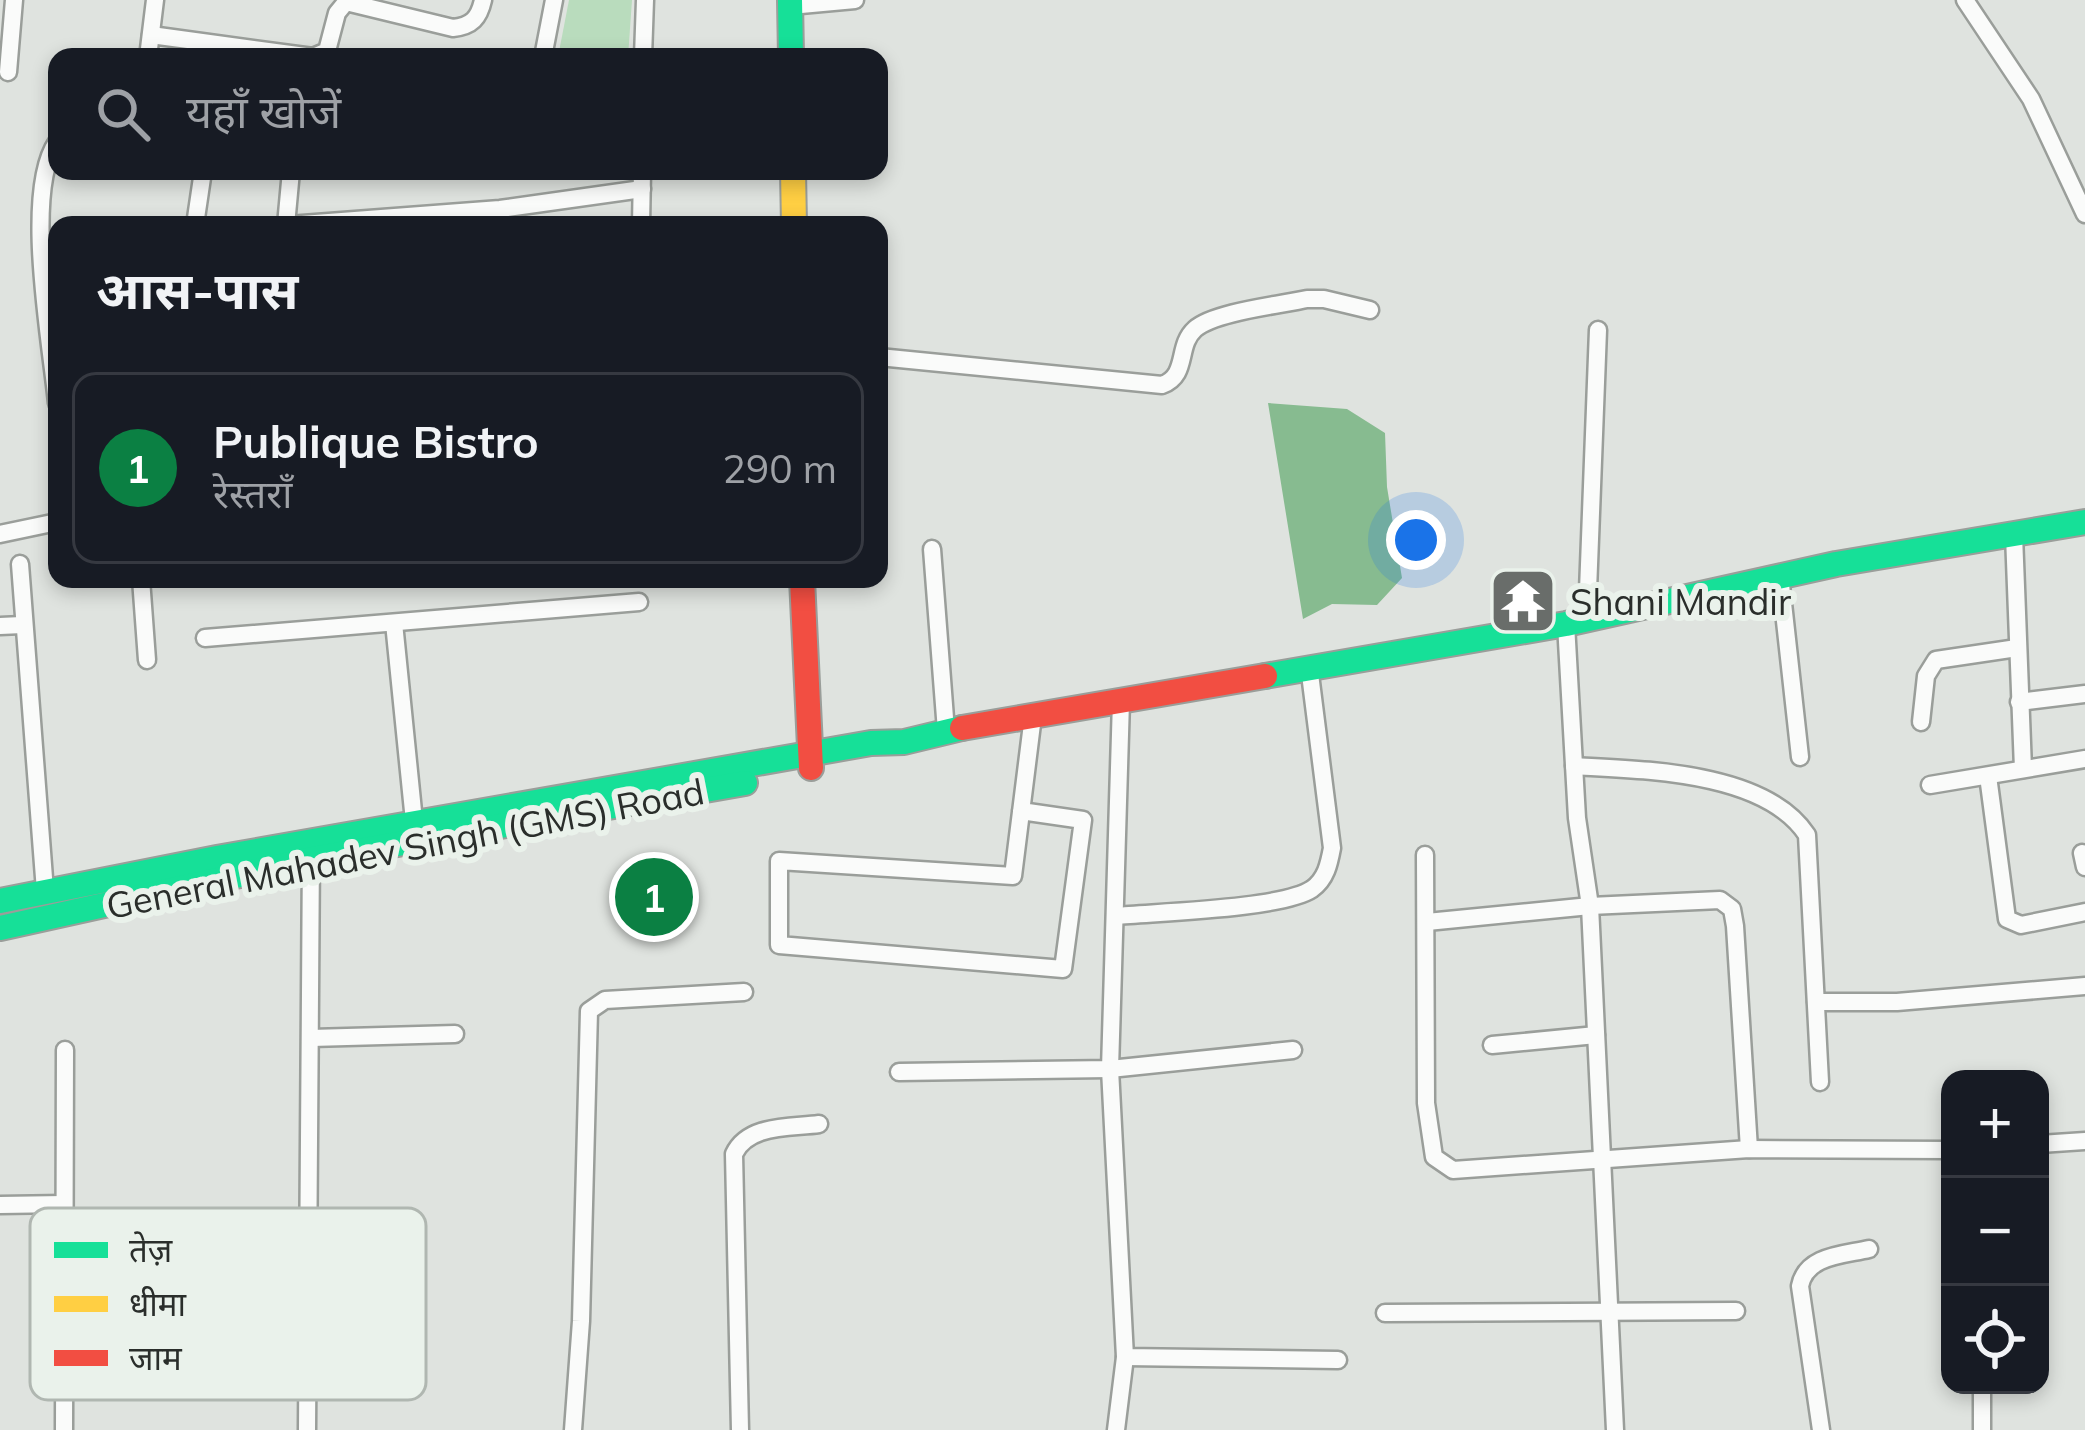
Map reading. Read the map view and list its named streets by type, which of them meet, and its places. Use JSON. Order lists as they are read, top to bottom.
{
  "streets": {
    "street": ["General Mahadev Singh (GMS) Road"]
  },
  "places": {
    "temple": ["Shani Mandir"]
  },
  "legend": ["तेज़", "धीमा", "जाम"],
  "page": {
    "search": "यहाँ खोजें",
    "heading": "आस-पास",
    "list": [
      {
        "mark": "1",
        "name": "Publique Bistro",
        "note": "रेस्तराँ",
        "value": "290 m"
      }
    ],
    "pins": "1",
    "map_buttons": ["+", "−"]
  }
}
